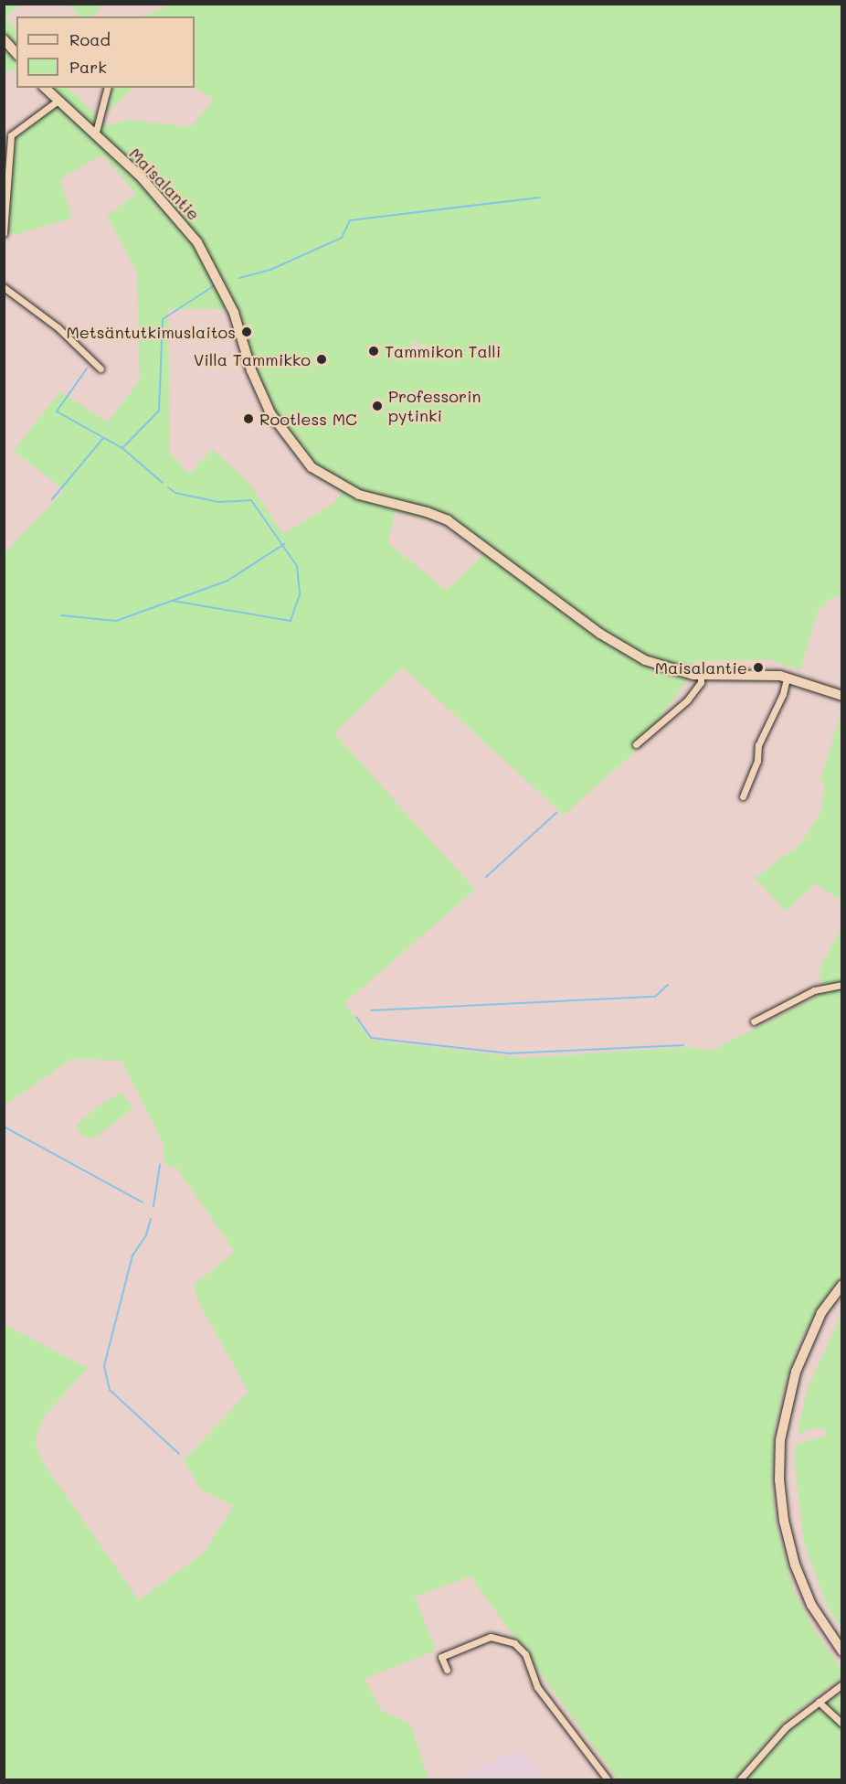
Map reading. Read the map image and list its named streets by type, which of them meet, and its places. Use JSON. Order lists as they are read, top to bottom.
{
  "streets": {
    "main road": ["Maisalantie"]
  },
  "places": [
    "Metsäntutkimuslaitos",
    "Tammikon Talli",
    "Villa Tammikko",
    "Professorin pytinki",
    "Rootless MC",
    "Maisalantie"
  ],
  "legend": ["Road", "Park"]
}
